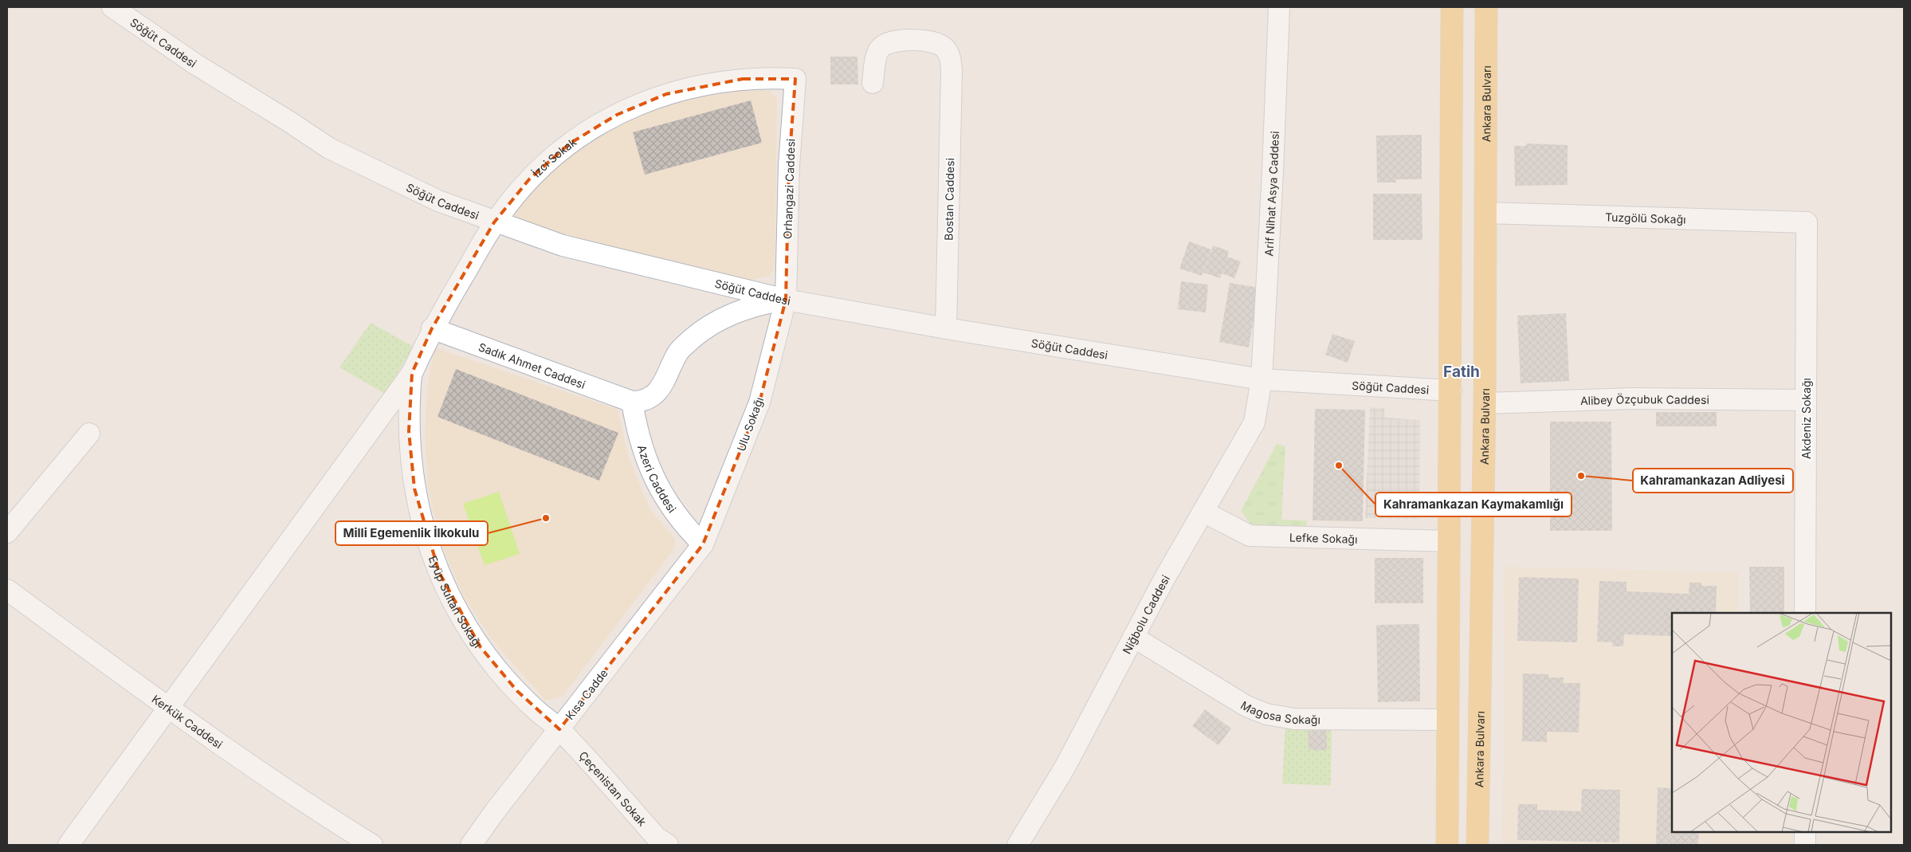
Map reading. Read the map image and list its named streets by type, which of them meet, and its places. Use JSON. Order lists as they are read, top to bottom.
{
  "streets": {
    "main road": ["Ankara Bulvarı"],
    "street": [
      "Söğüt Caddesi",
      "İzci Sokak",
      "Orhangazi Caddesi",
      "Arif Nihat Asya Caddesi",
      "Bostan Caddesi",
      "Tuzgölü Sokağı",
      "Sadık Ahmet Caddesi",
      "Alibey Özçubuk Caddesi",
      "Akdeniz Sokağı",
      "Ulu Sokağı",
      "Azeri Caddesi",
      "Lefke Sokağı",
      "Eyüp Sultan Sokağı",
      "Niğbolu Caddesi",
      "Kısa Cadde",
      "Magosa Sokağı",
      "Kerkük Caddesi",
      "Çeçenistan Sokak"
    ]
  },
  "crossings": [
    ["Söğüt Caddesi", "İzci Sokak"],
    ["Söğüt Caddesi", "Orhangazi Caddesi"],
    ["Söğüt Caddesi", "Arif Nihat Asya Caddesi"],
    ["Söğüt Caddesi", "Bostan Caddesi"],
    ["Söğüt Caddesi", "Ulu Sokağı"],
    ["Söğüt Caddesi", "Niğbolu Caddesi"],
    ["Ankara Bulvarı", "Tuzgölü Sokağı"],
    ["Ankara Bulvarı", "Alibey Özçubuk Caddesi"],
    ["İzci Sokak", "Orhangazi Caddesi"],
    ["İzci Sokak", "Sadık Ahmet Caddesi"],
    ["İzci Sokak", "Eyüp Sultan Sokağı"],
    ["Orhangazi Caddesi", "Ulu Sokağı"],
    ["Arif Nihat Asya Caddesi", "Niğbolu Caddesi"],
    ["Tuzgölü Sokağı", "Akdeniz Sokağı"],
    ["Sadık Ahmet Caddesi", "Azeri Caddesi"],
    ["Alibey Özçubuk Caddesi", "Akdeniz Sokağı"],
    ["Ulu Sokağı", "Azeri Caddesi"],
    ["Ulu Sokağı", "Kısa Cadde"],
    ["Azeri Caddesi", "Kısa Cadde"],
    ["Lefke Sokağı", "Niğbolu Caddesi"],
    ["Eyüp Sultan Sokağı", "Kısa Cadde"],
    ["Eyüp Sultan Sokağı", "Çeçenistan Sokak"],
    ["Niğbolu Caddesi", "Magosa Sokağı"],
    ["Kısa Cadde", "Çeçenistan Sokak"]
  ],
  "districts": ["Fatih"],
  "places": ["Kahramankazan Kaymakamlığı", "Kahramankazan Adliyesi", "Milli Egemenlik İlkokulu"]
}
